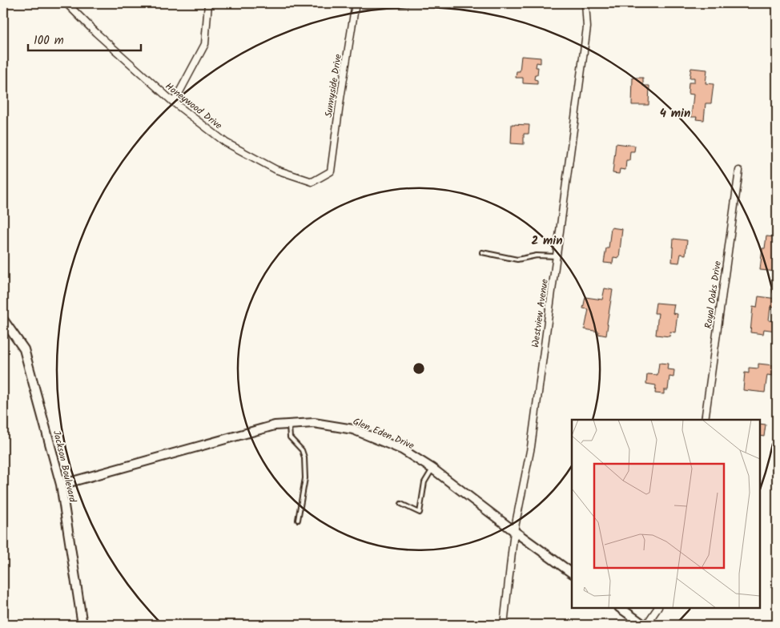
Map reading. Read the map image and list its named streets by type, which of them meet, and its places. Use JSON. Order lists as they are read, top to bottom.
{
  "streets": {
    "street": [
      "Sunnyside Drive",
      "Honeywood Drive",
      "Royal Oaks Drive",
      "Westview Avenue",
      "Glen Eden Drive",
      "Jackson Boulevard"
    ]
  },
  "crossings": [
    ["Sunnyside Drive", "Honeywood Drive"],
    ["Westview Avenue", "Glen Eden Drive"],
    ["Glen Eden Drive", "Jackson Boulevard"]
  ],
  "scale_bar": "100 m",
  "rings": ["4 min", "2 min"]
}
